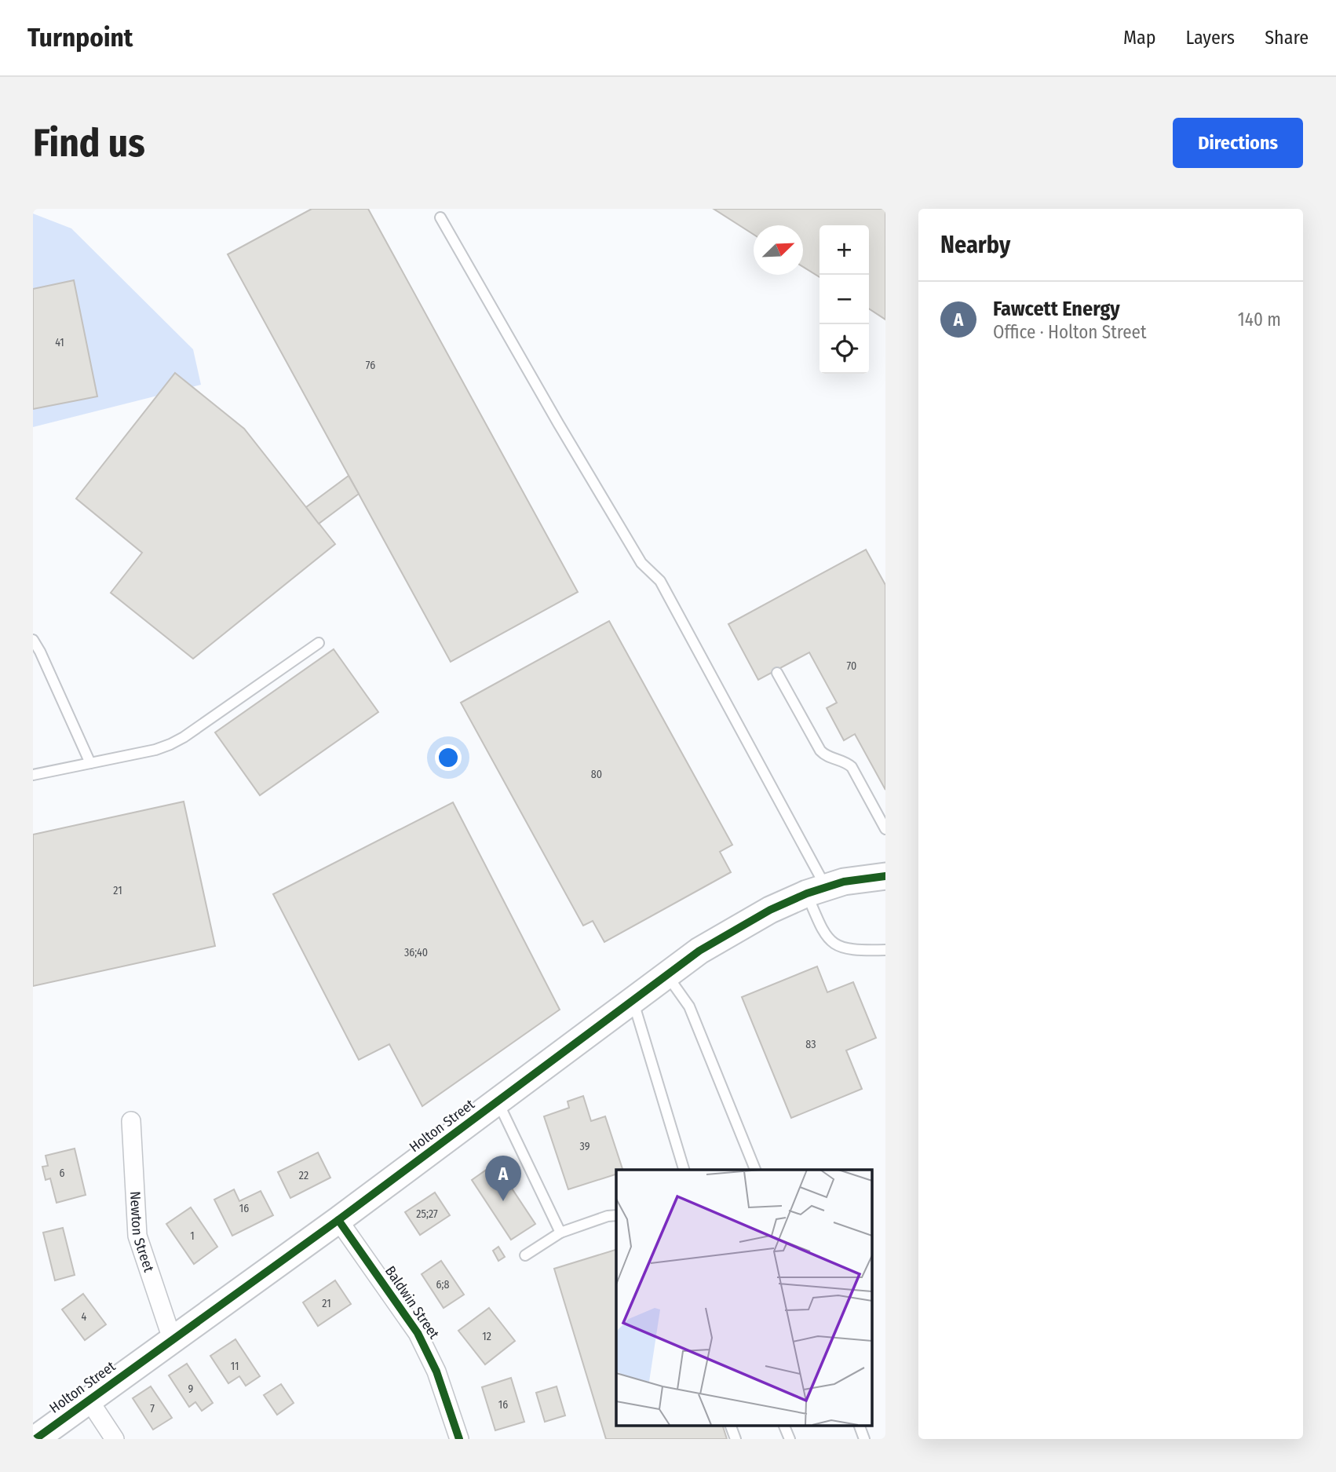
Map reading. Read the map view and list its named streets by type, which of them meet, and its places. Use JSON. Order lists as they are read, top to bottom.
{
  "streets": {
    "street": ["Holton Street", "Newton Street", "Baldwin Street"]
  },
  "crossings": [
    ["Holton Street", "Newton Street"],
    ["Holton Street", "Baldwin Street"]
  ],
  "house_numbers": [
    "41",
    "76",
    "70",
    "80",
    "21",
    "36;40",
    "83",
    "39",
    "6",
    "22",
    "16",
    "25;27",
    "1",
    "6;8",
    "21",
    "4",
    "12",
    "11",
    "9",
    "16",
    "7"
  ],
  "north": "top right",
  "page": {
    "header": "Turnpoint",
    "nav": ["Map", "Layers", "Share"],
    "buttons": "Directions",
    "title": "Find us",
    "heading": "Nearby",
    "map_buttons": ["+", "−"],
    "list": [
      {
        "mark": "A",
        "name": "Fawcett Energy",
        "note": "Office · Holton Street",
        "value": "140 m"
      }
    ],
    "pins": "A"
  }
}
